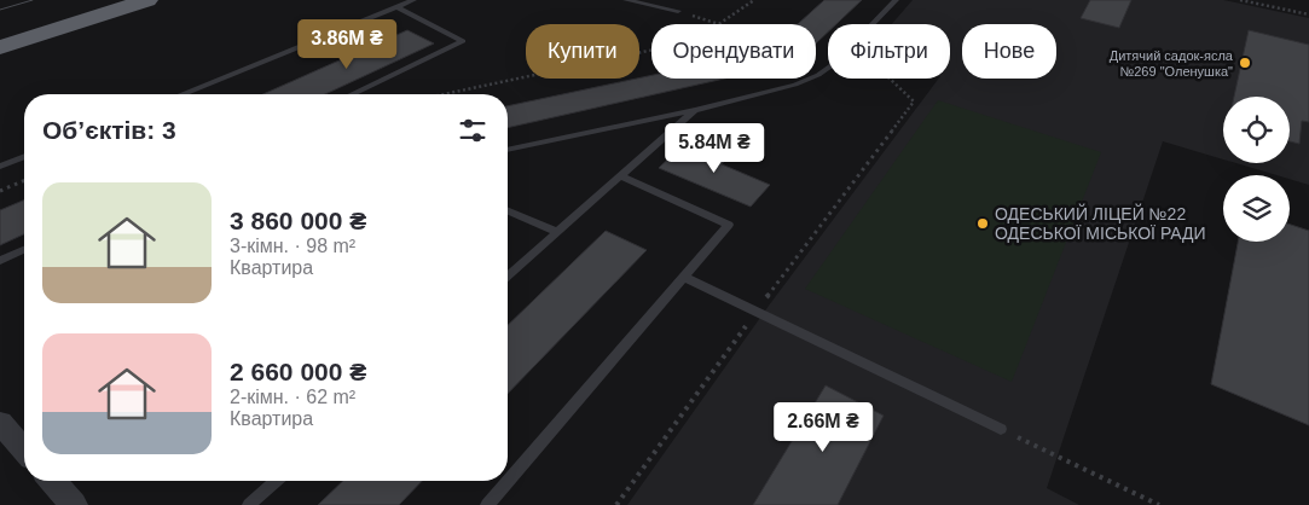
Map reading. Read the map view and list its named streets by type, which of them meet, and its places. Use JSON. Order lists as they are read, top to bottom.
{
  "places": ["Дитячий садок-ясла №269 \"Оленушка\"", "ОДЕСЬКИЙ ЛІЦЕЙ №22 ОДЕСЬКОЇ МІСЬКОЇ РАДИ"],
  "page": {
    "price": ["3.86M ₴", "5.84M ₴", "2.66M ₴"],
    "chip": [
      "Купити",
      "Орендувати",
      "Фільтри",
      "Нове"
    ],
    "heading": "Об’єктів: 3",
    "list": [
      {
        "name": "3 860 000 ₴",
        "note": "3-кімн. · 98 m² · Квартира"
      },
      {
        "name": "2 660 000 ₴",
        "note": "2-кімн. · 62 m² · Квартира"
      }
    ]
  }
}
